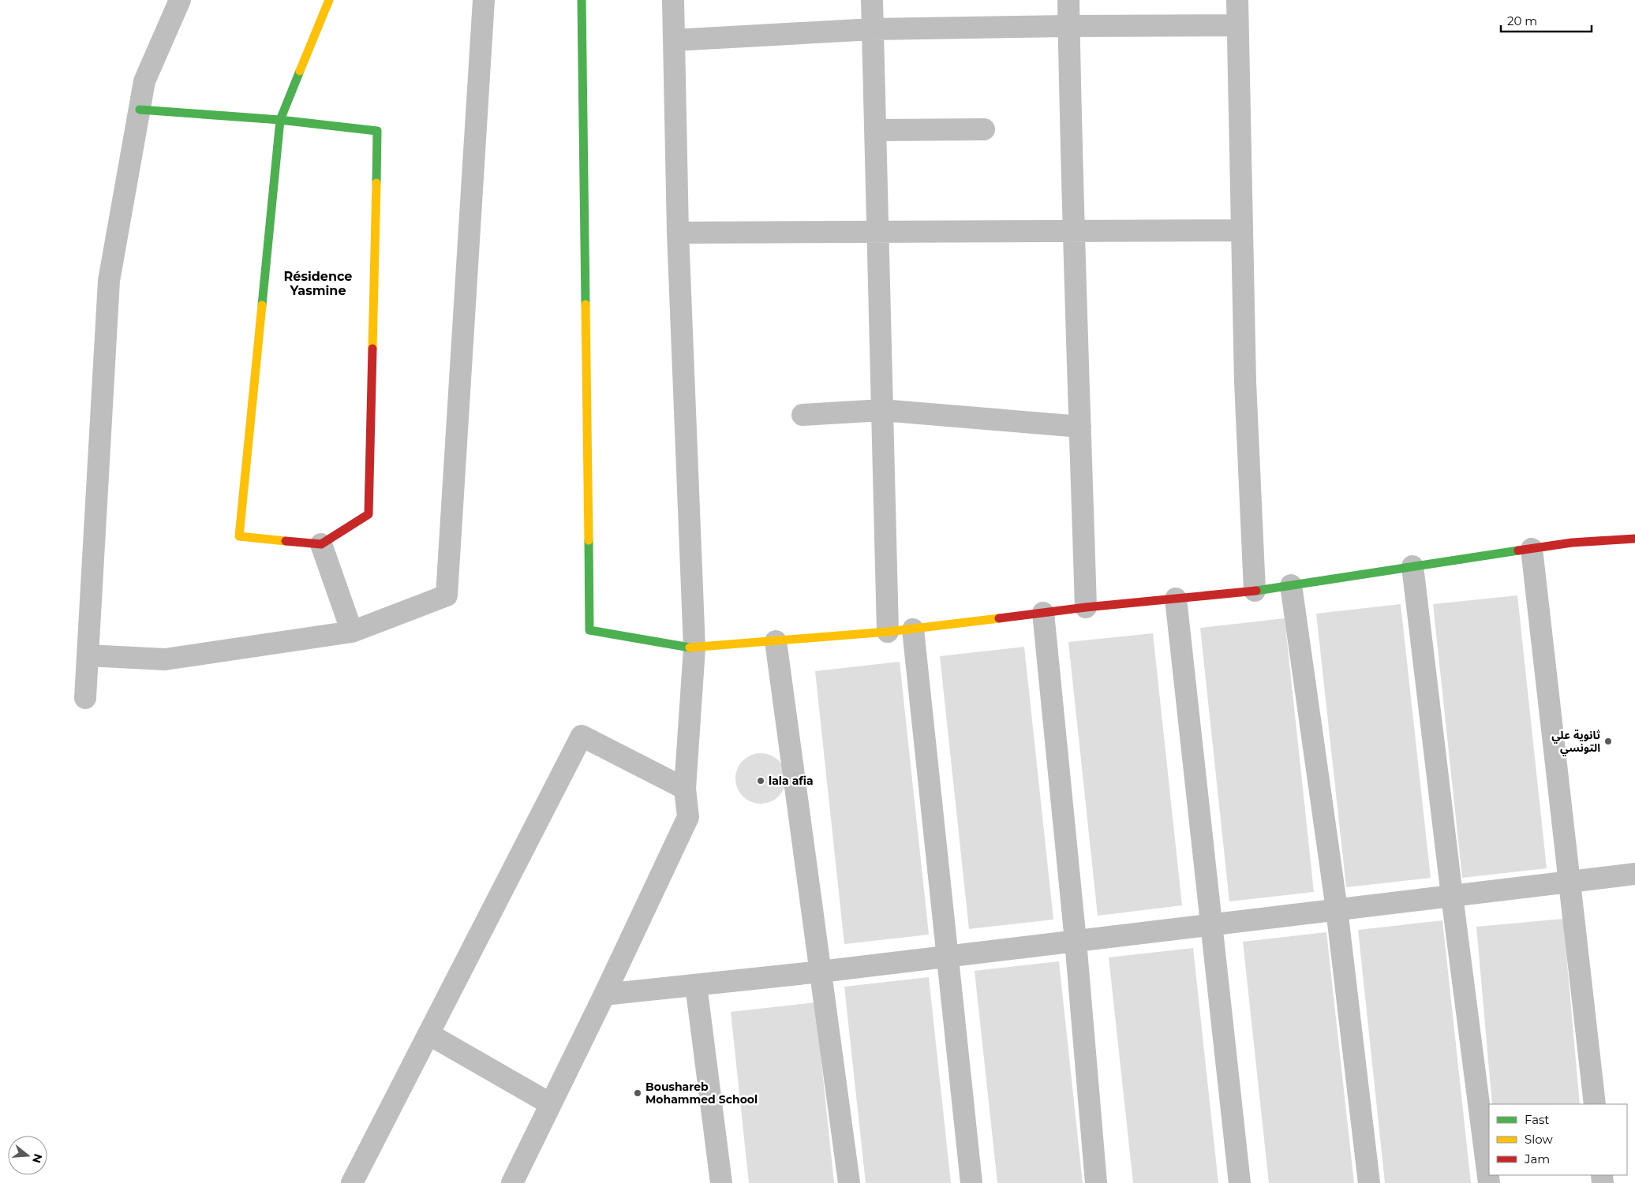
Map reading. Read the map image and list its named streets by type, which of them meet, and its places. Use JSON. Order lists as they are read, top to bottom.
{
  "districts": ["Résidence Yasmine"],
  "places": ["ثانوية علي التونسي", "lala afia", "Boushareb Mohammed School"],
  "legend": ["Fast", "Slow", "Jam"],
  "scale_bar": "20 m",
  "north": "right"
}
